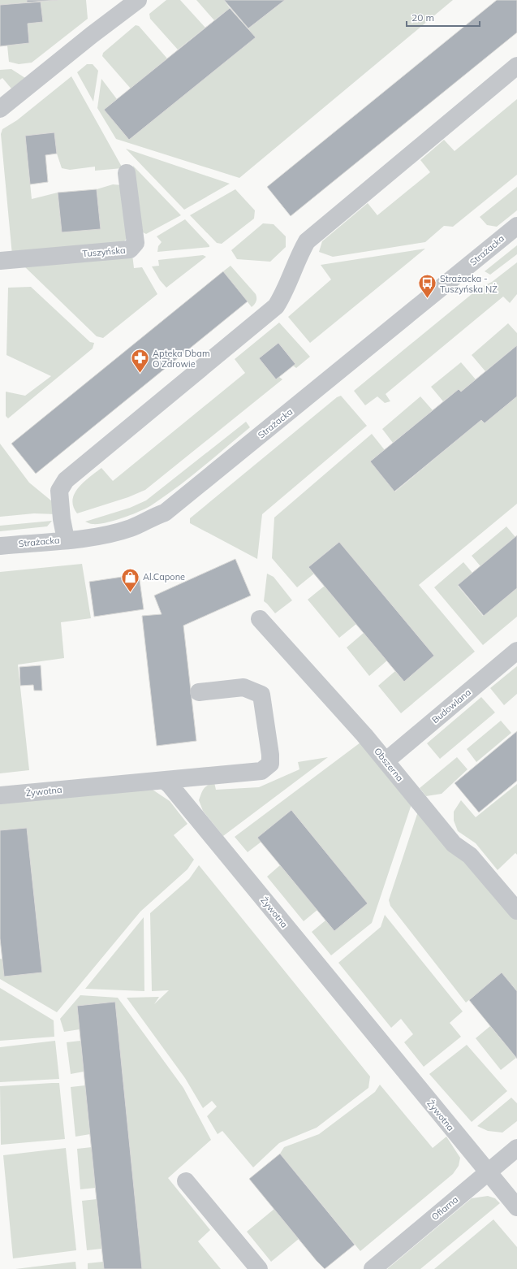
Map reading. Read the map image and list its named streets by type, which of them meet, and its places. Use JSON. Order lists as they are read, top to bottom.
{
  "streets": {
    "street": [
      "Strażacka",
      "Tuszyńska",
      "Budowlana",
      "Obszerna",
      "Żywotna",
      "Ofiarna"
    ]
  },
  "crossings": [
    ["Budowlana", "Obszerna"],
    ["Żywotna", "Ofiarna"]
  ],
  "places": {
    "bus stop": ["Strażacka - Tuszyńska NŻ"],
    "pharmacy": ["Apteka Dbam O Zdrowie"],
    "shop": ["Al.Capone"]
  },
  "scale_bar": "20 m"
}
